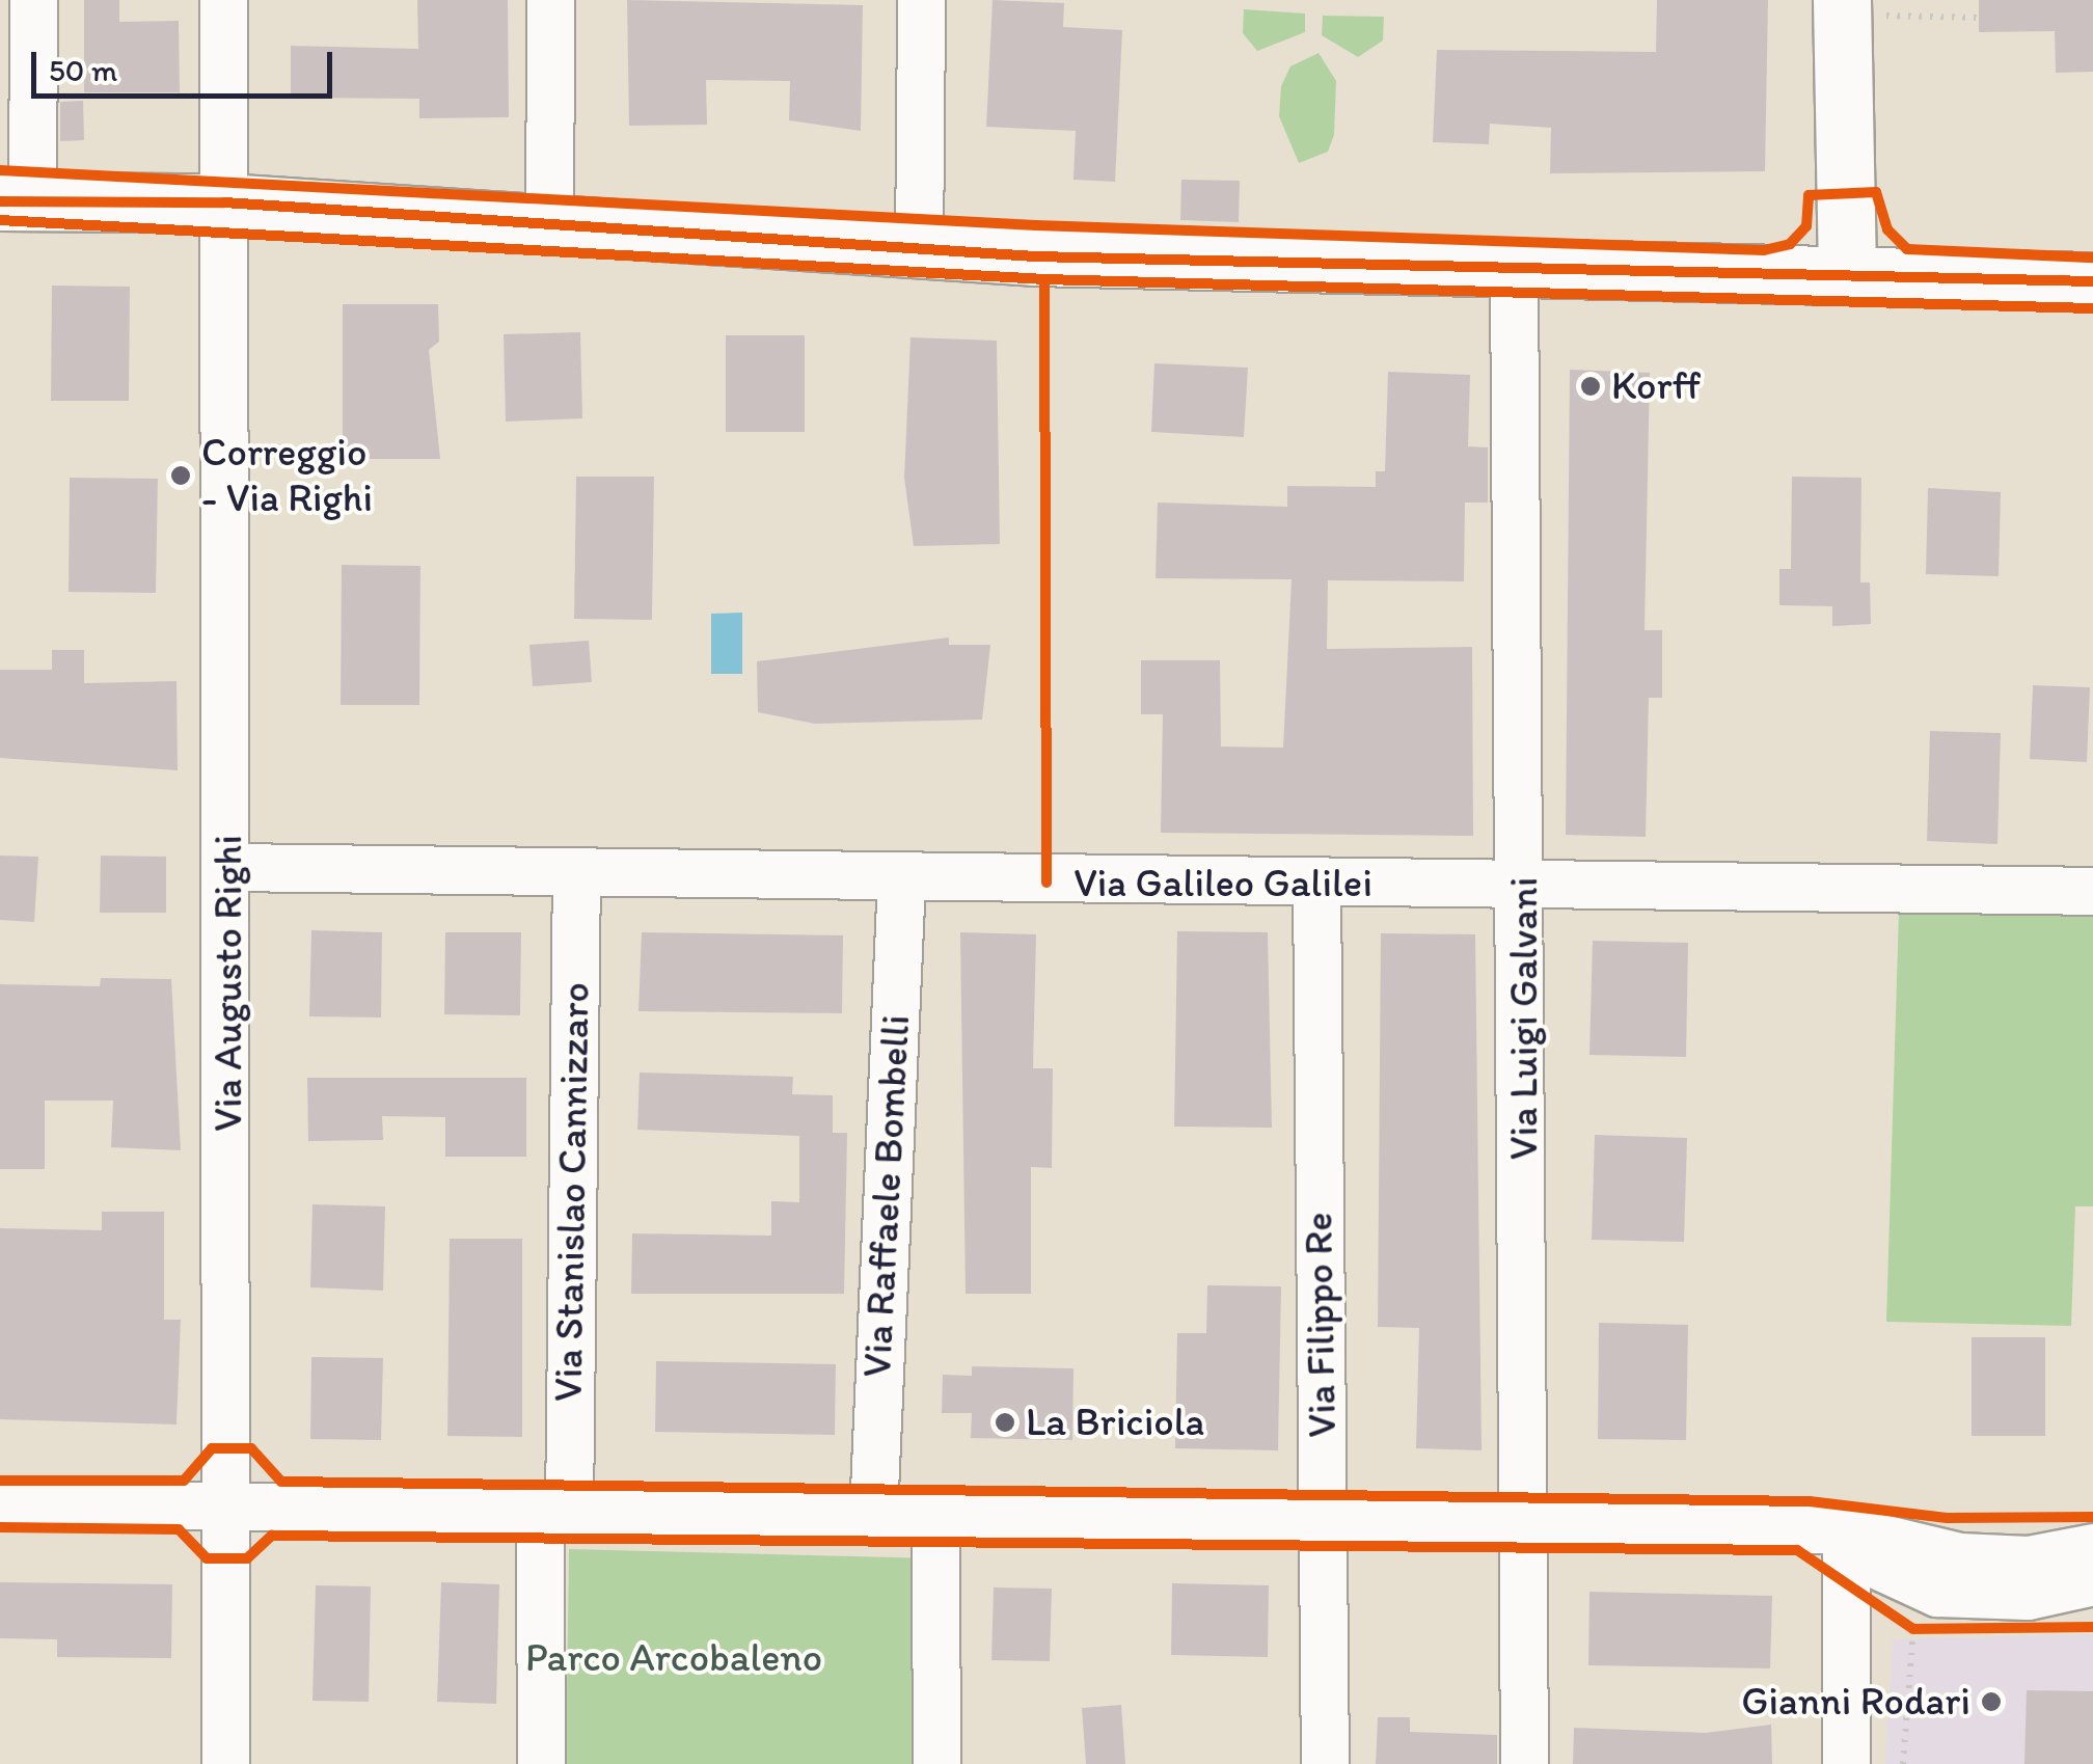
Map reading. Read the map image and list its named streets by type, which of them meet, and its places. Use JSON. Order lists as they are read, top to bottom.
{
  "streets": {
    "street": [
      "Via Galileo Galilei",
      "Via Augusto Righi",
      "Via Luigi Galvani",
      "Via Stanislao Cannizzaro",
      "Via Raffaele Bombelli",
      "Via Filippo Re"
    ]
  },
  "crossings": [
    ["Via Galileo Galilei", "Via Augusto Righi"],
    ["Via Galileo Galilei", "Via Luigi Galvani"],
    ["Via Galileo Galilei", "Via Stanislao Cannizzaro"],
    ["Via Galileo Galilei", "Via Raffaele Bombelli"],
    ["Via Galileo Galilei", "Via Filippo Re"]
  ],
  "parks": ["Parco Arcobaleno"],
  "places": [
    "Korff",
    "Correggio - Via Righi",
    "La Briciola",
    "Gianni Rodari"
  ],
  "scale_bar": "50 m"
}
